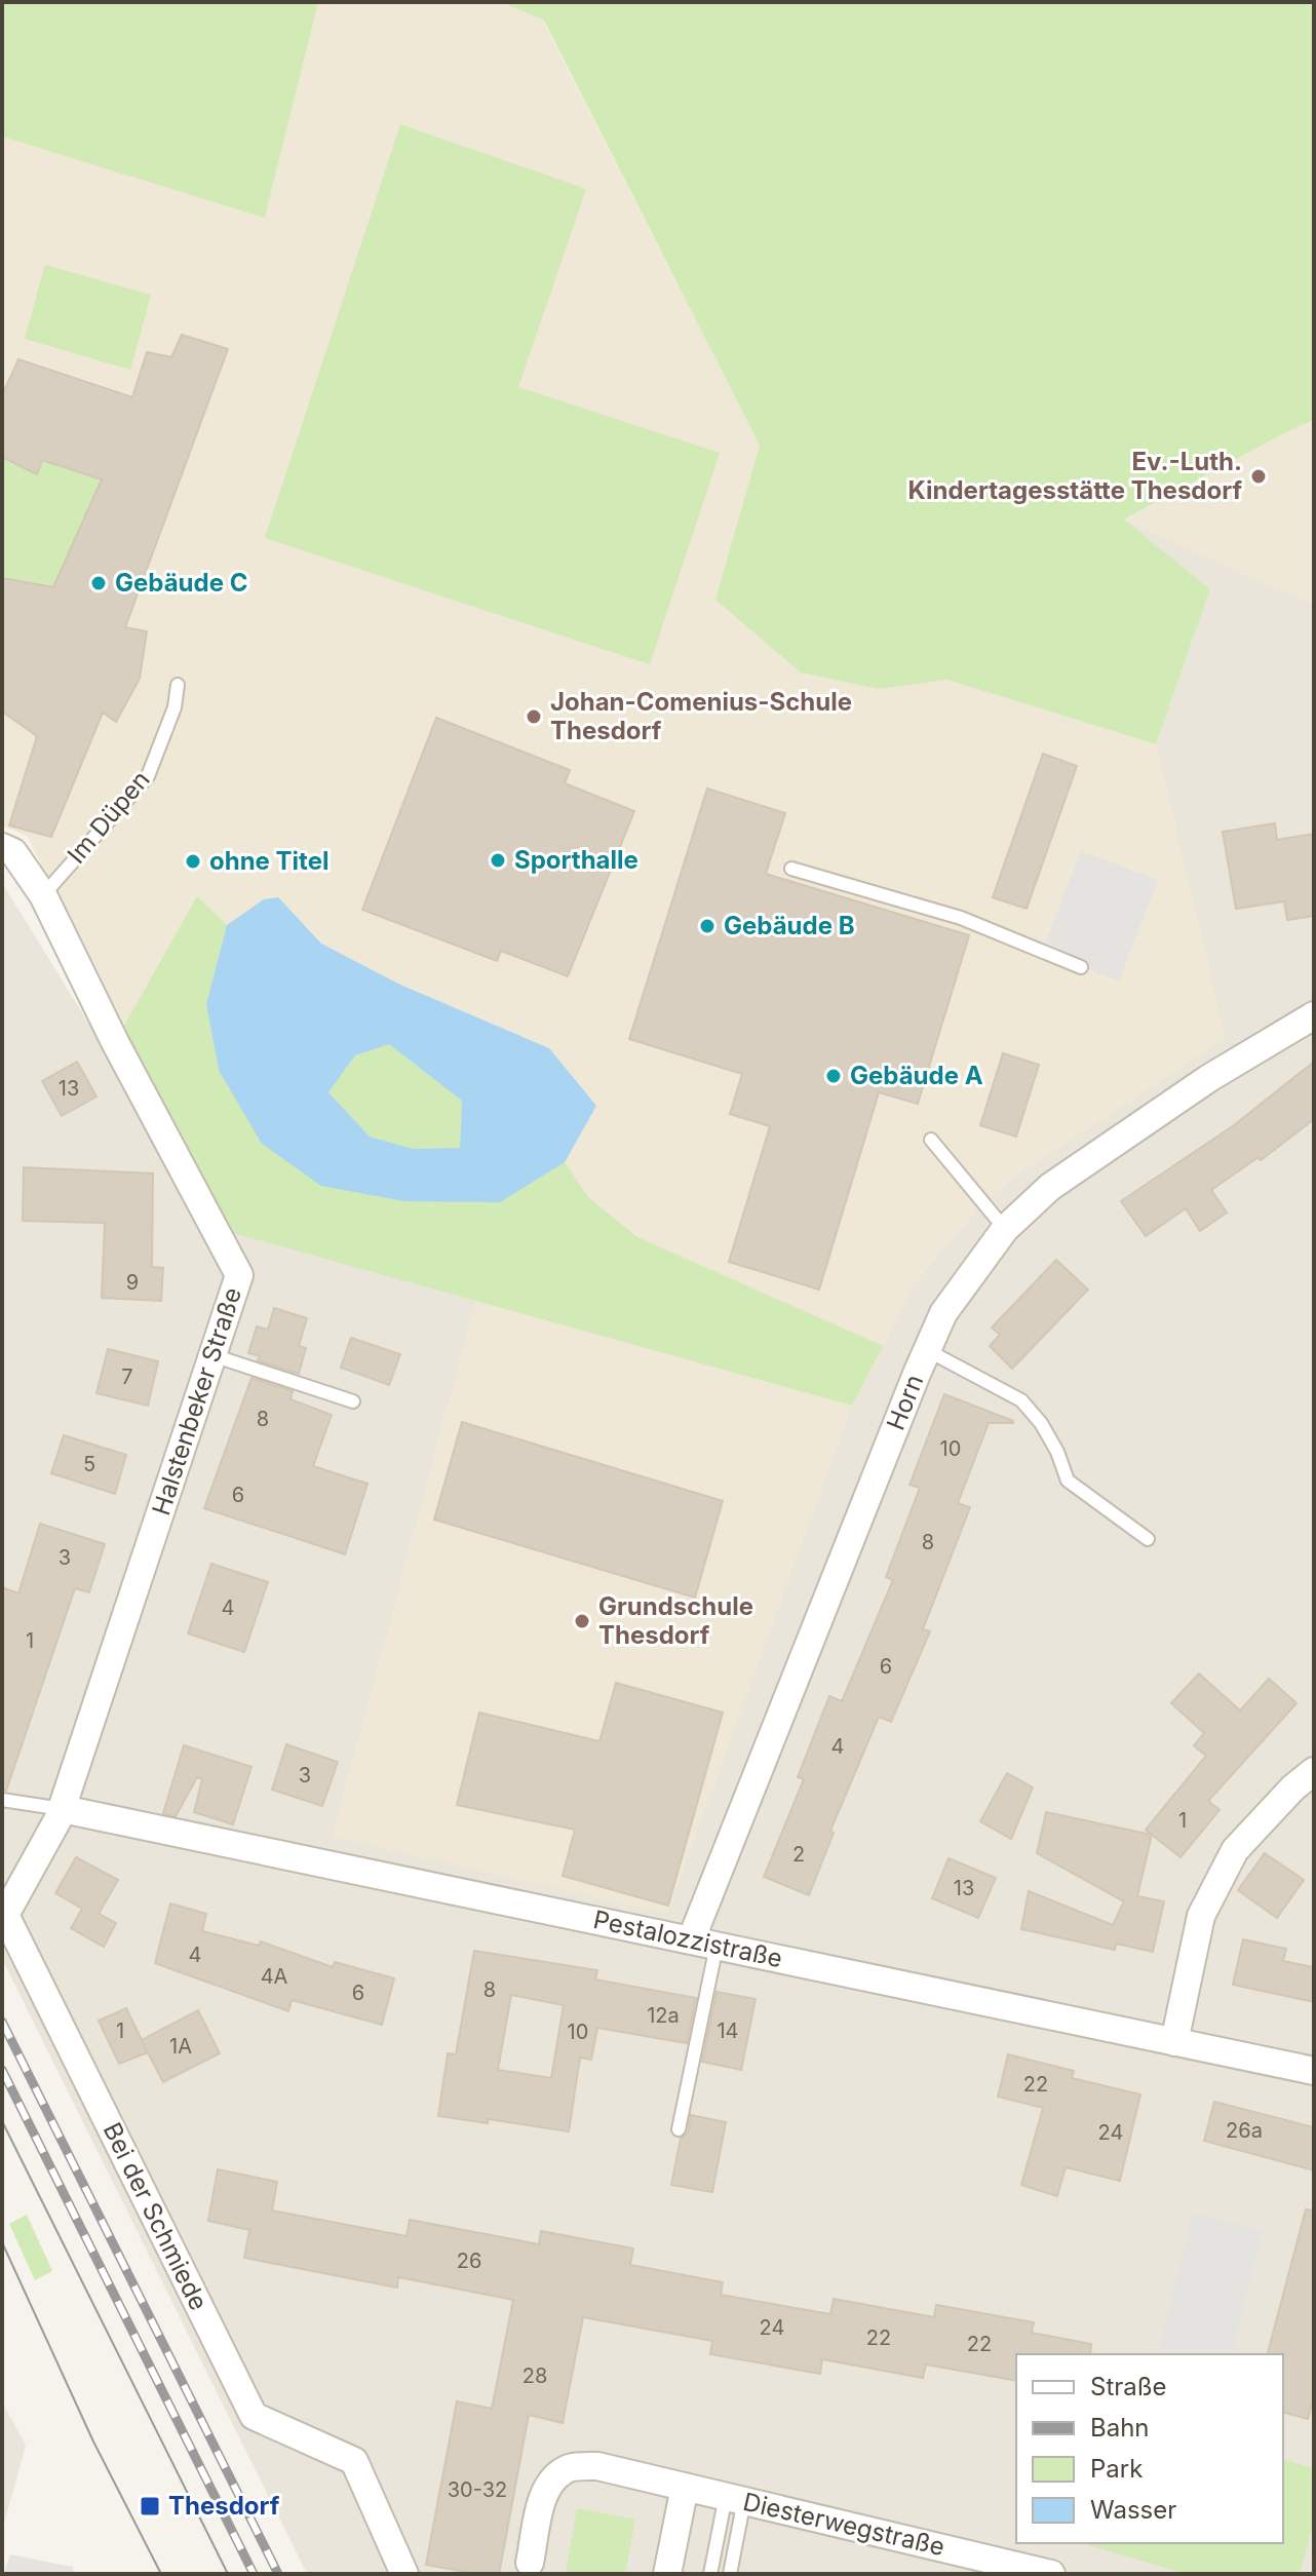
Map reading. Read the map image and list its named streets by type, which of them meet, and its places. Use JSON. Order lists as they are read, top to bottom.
{
  "streets": {
    "street": [
      "Halstenbeker Straße",
      "Horn",
      "Pestalozzistraße",
      "Bei der Schmiede",
      "Diesterwegstraße"
    ],
    "lane": ["Im Düpen"]
  },
  "crossings": [
    ["Im Düpen", "Halstenbeker Straße"],
    ["Halstenbeker Straße", "Pestalozzistraße"],
    ["Halstenbeker Straße", "Bei der Schmiede"],
    ["Horn", "Pestalozzistraße"],
    ["Pestalozzistraße", "Bei der Schmiede"]
  ],
  "places": {
    "other": [
      "Ev.-Luth. Kindertagesstätte Thesdorf",
      "Gebäude C",
      "Johan-Comenius-Schule Thesdorf",
      "Sporthalle",
      "ohne Titel",
      "Gebäude B",
      "Gebäude A",
      "Grundschule Thesdorf"
    ],
    "transit": ["Thesdorf"]
  },
  "house_numbers": [
    "13",
    "9",
    "7",
    "8",
    "10",
    "5",
    "6",
    "8",
    "3",
    "4",
    "1",
    "6",
    "4",
    "3",
    "1",
    "2",
    "13",
    "4",
    "4A",
    "8",
    "6",
    "12a",
    "1",
    "14",
    "10",
    "1A",
    "22",
    "26a",
    "24",
    "26",
    "24",
    "22",
    "22",
    "28",
    "30-32"
  ],
  "legend": [
    "Straße",
    "Bahn",
    "Park",
    "Wasser"
  ]
}
